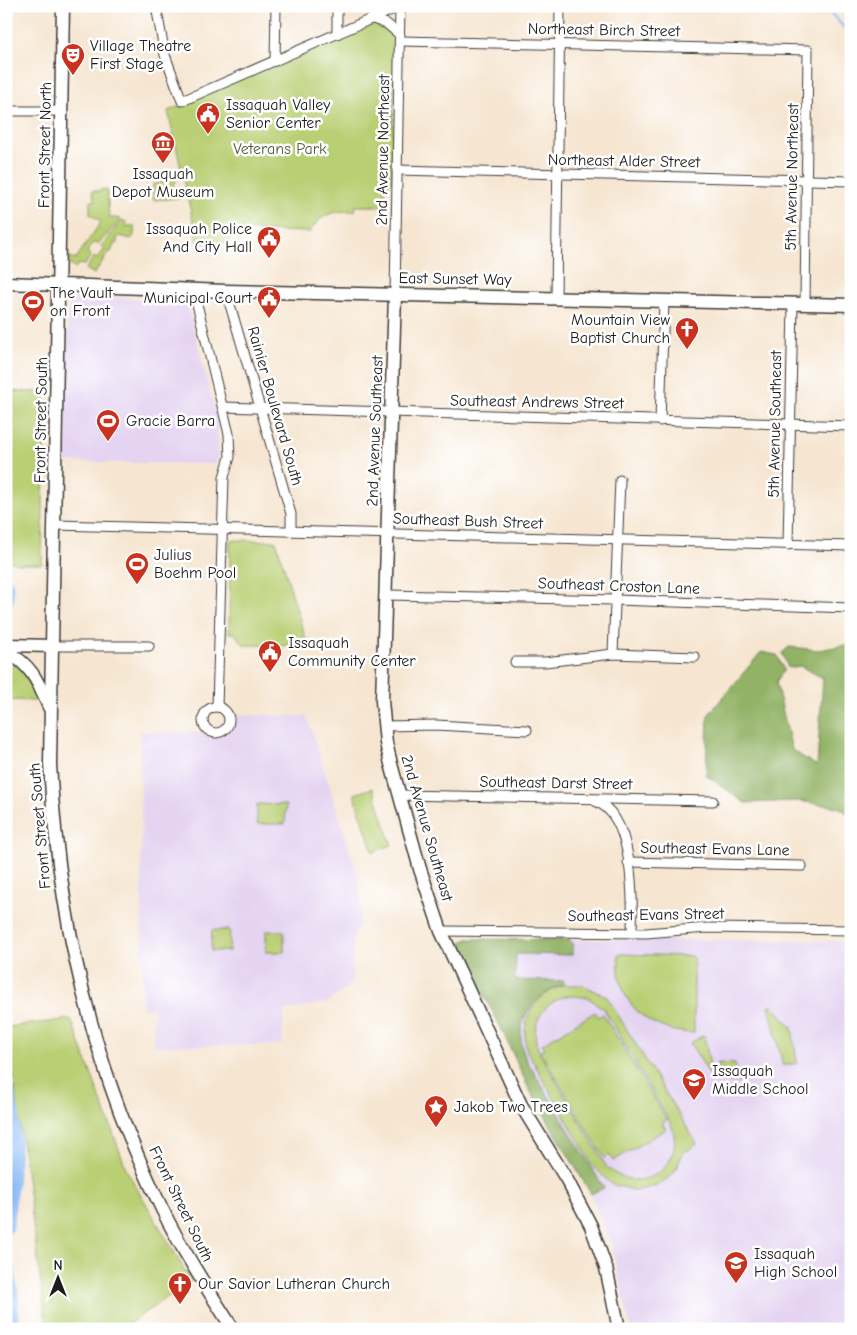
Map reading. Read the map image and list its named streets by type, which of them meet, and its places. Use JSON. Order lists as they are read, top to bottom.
{
  "streets": {
    "main road": [
      "Front Street North",
      "East Sunset Way",
      "Front Street South",
      "2nd Avenue Southeast"
    ],
    "street": [
      "Northeast Birch Street",
      "2nd Avenue Northeast",
      "Northeast Alder Street",
      "5th Avenue Northeast",
      "Southeast Andrews Street",
      "Rainier Boulevard South",
      "5th Avenue Southeast",
      "Southeast Bush Street",
      "Southeast Croston Lane",
      "Southeast Darst Street",
      "Southeast Evans Lane",
      "Southeast Evans Street"
    ]
  },
  "crossings": [
    ["Northeast Birch Street", "2nd Avenue Northeast"],
    ["Northeast Birch Street", "5th Avenue Northeast"],
    ["Front Street North", "East Sunset Way"],
    ["Front Street North", "Front Street South"],
    ["2nd Avenue Northeast", "Northeast Alder Street"],
    ["2nd Avenue Northeast", "East Sunset Way"],
    ["2nd Avenue Northeast", "2nd Avenue Southeast"],
    ["Northeast Alder Street", "5th Avenue Northeast"],
    ["5th Avenue Northeast", "East Sunset Way"],
    ["5th Avenue Northeast", "5th Avenue Southeast"],
    ["East Sunset Way", "Rainier Boulevard South"],
    ["East Sunset Way", "Front Street South"],
    ["East Sunset Way", "5th Avenue Southeast"],
    ["East Sunset Way", "2nd Avenue Southeast"],
    ["Southeast Andrews Street", "Rainier Boulevard South"],
    ["Southeast Andrews Street", "5th Avenue Southeast"],
    ["Southeast Andrews Street", "2nd Avenue Southeast"],
    ["Rainier Boulevard South", "Southeast Bush Street"],
    ["Front Street South", "Southeast Bush Street"],
    ["5th Avenue Southeast", "Southeast Bush Street"],
    ["2nd Avenue Southeast", "Southeast Bush Street"],
    ["2nd Avenue Southeast", "Southeast Croston Lane"],
    ["2nd Avenue Southeast", "Southeast Darst Street"],
    ["2nd Avenue Southeast", "Southeast Evans Street"]
  ],
  "parks": ["Veterans Park"],
  "places": {
    "theatre": ["Village Theatre First Stage"],
    "public building": [
      "Issaquah Valley Senior Center",
      "Issaquah Police And City Hall",
      "Municipal Court",
      "Issaquah Community Center"
    ],
    "museum": ["Issaquah Depot Museum"],
    "sports": ["The Vault on Front", "Gracie Barra", "Julius Boehm Pool"],
    "church": ["Mountain View Baptist Church", "Our Savior Lutheran Church"],
    "school or university": ["Issaquah Middle School", "Issaquah High School"],
    "place": ["Jakob Two Trees"]
  },
  "north": "top"
}
